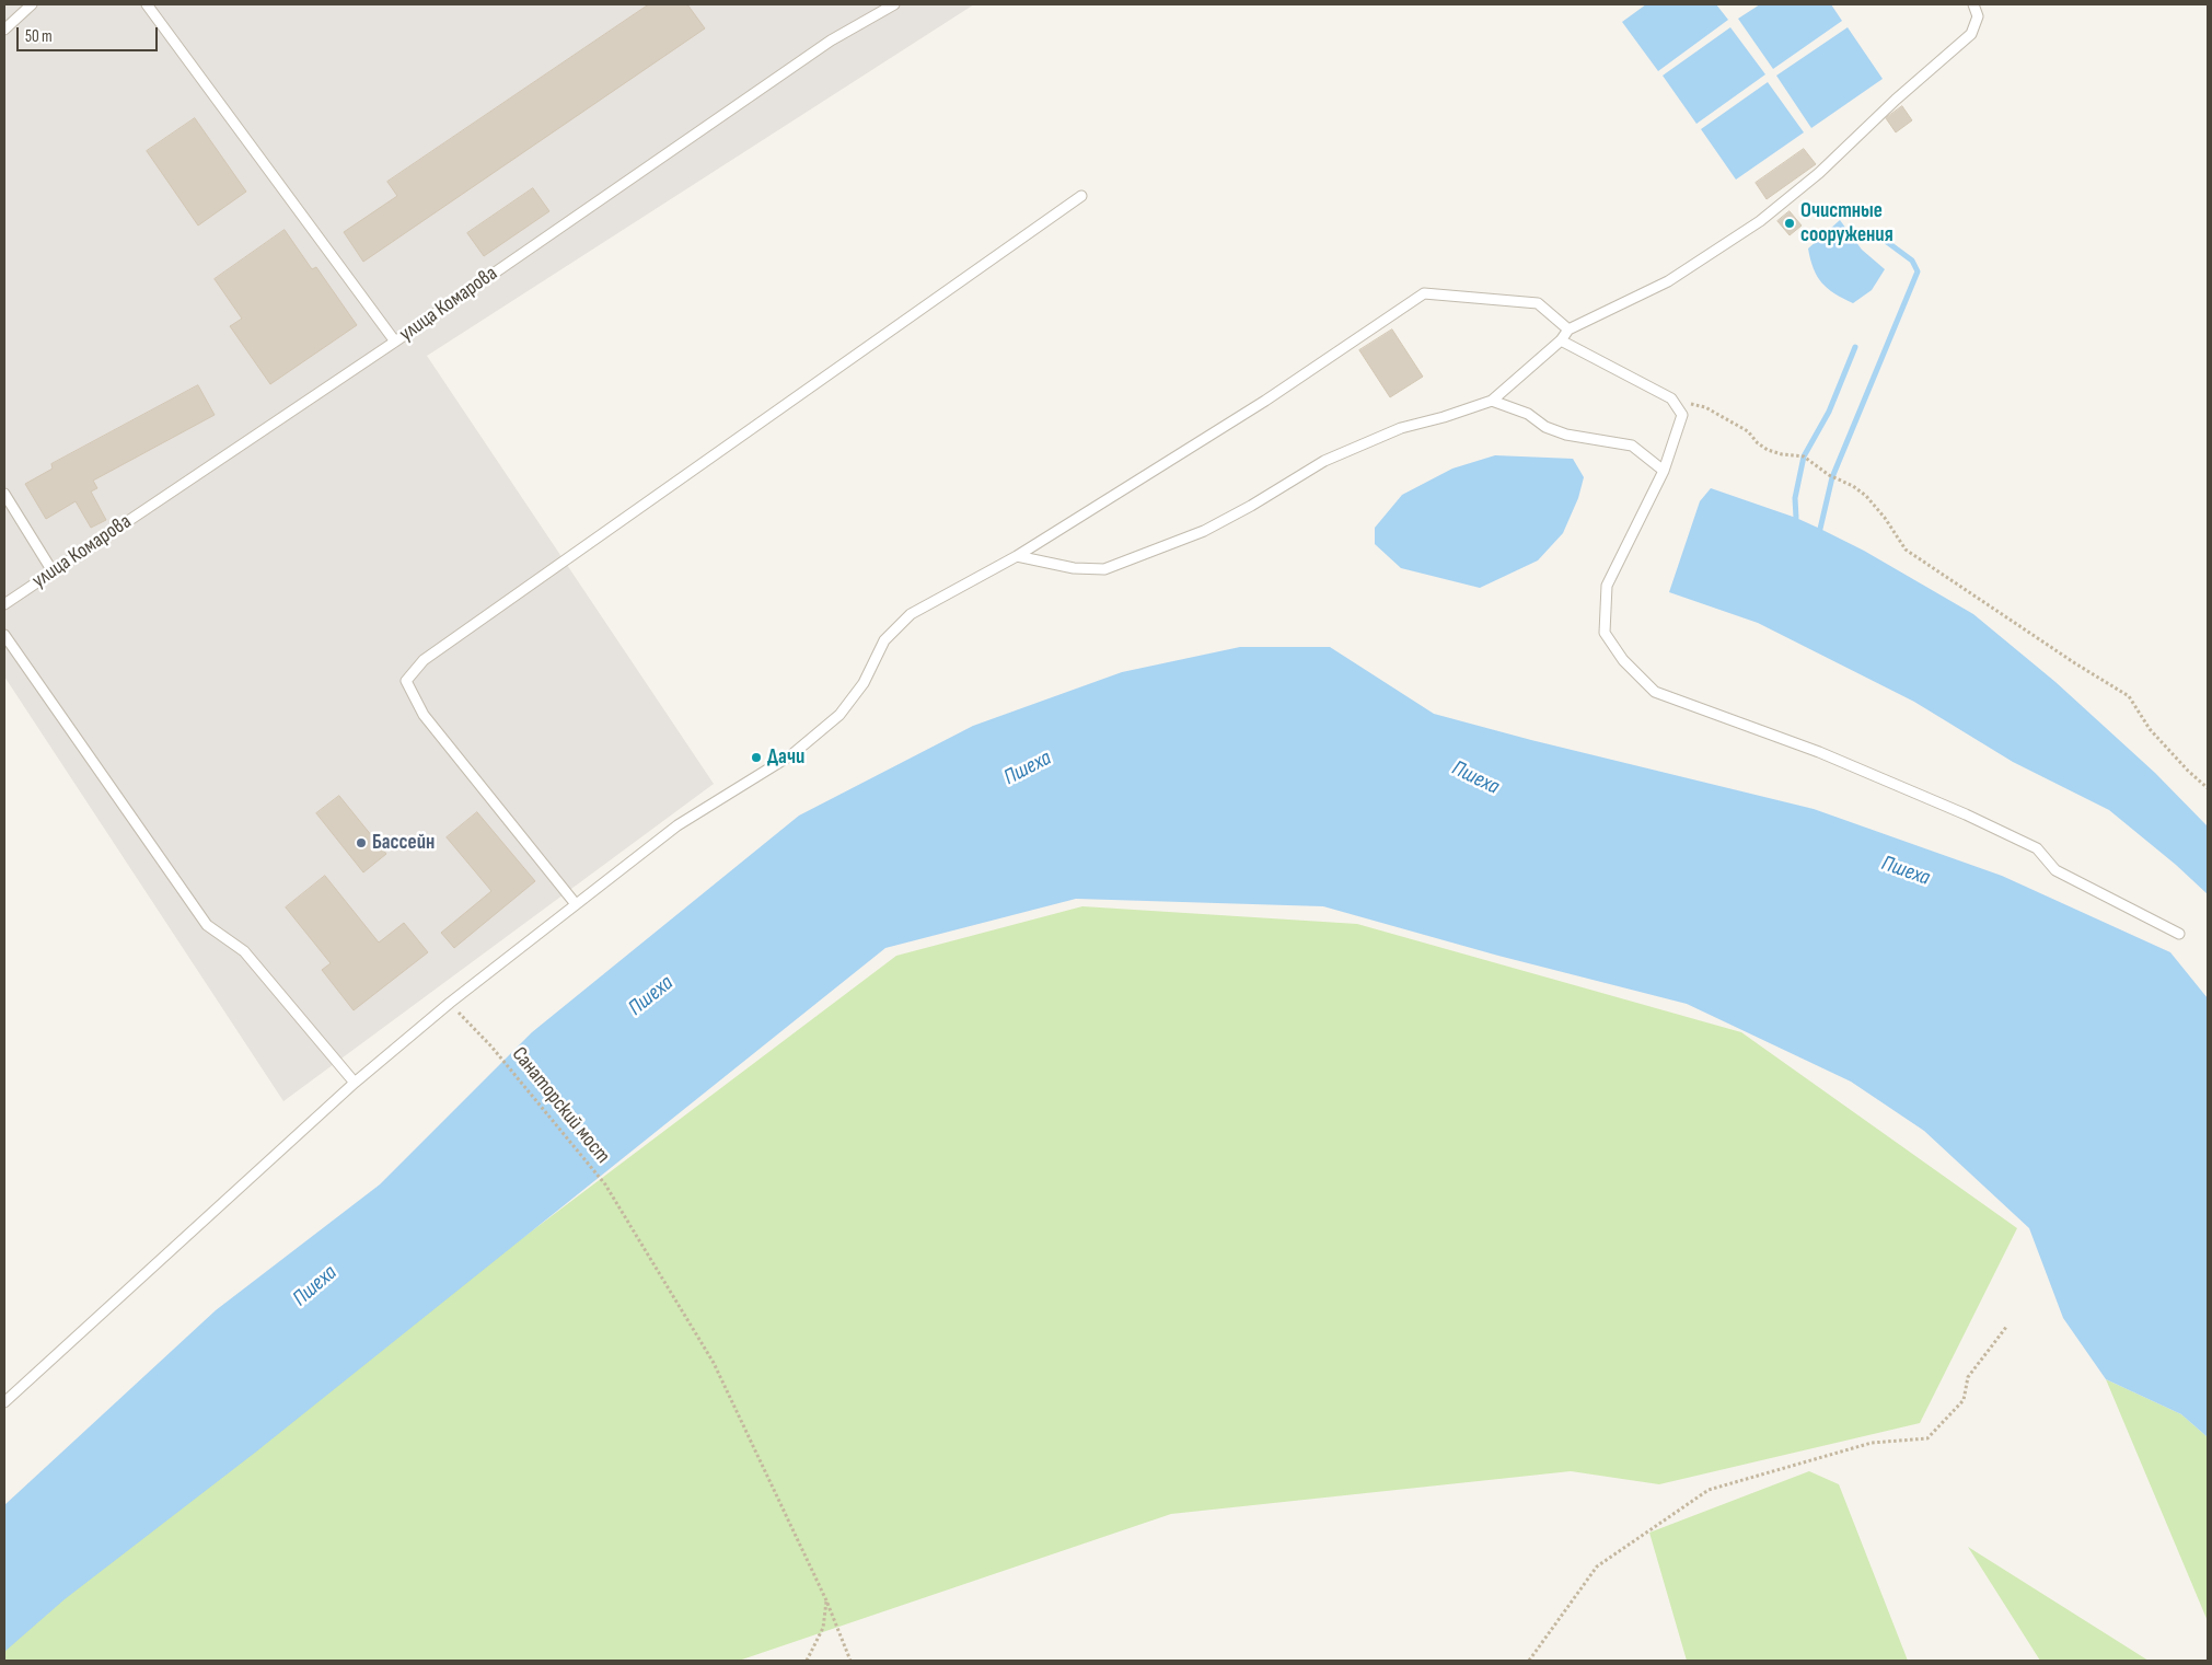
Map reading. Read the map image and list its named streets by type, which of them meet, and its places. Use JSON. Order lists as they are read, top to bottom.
{
  "streets": {
    "lane": ["улица Комарова"],
    "path": ["Санаторский мост"]
  },
  "water": ["Пшеха"],
  "places": ["Очистные сооружения", "Дачи", "Бассейн"],
  "scale_bar": "50 m"
}
